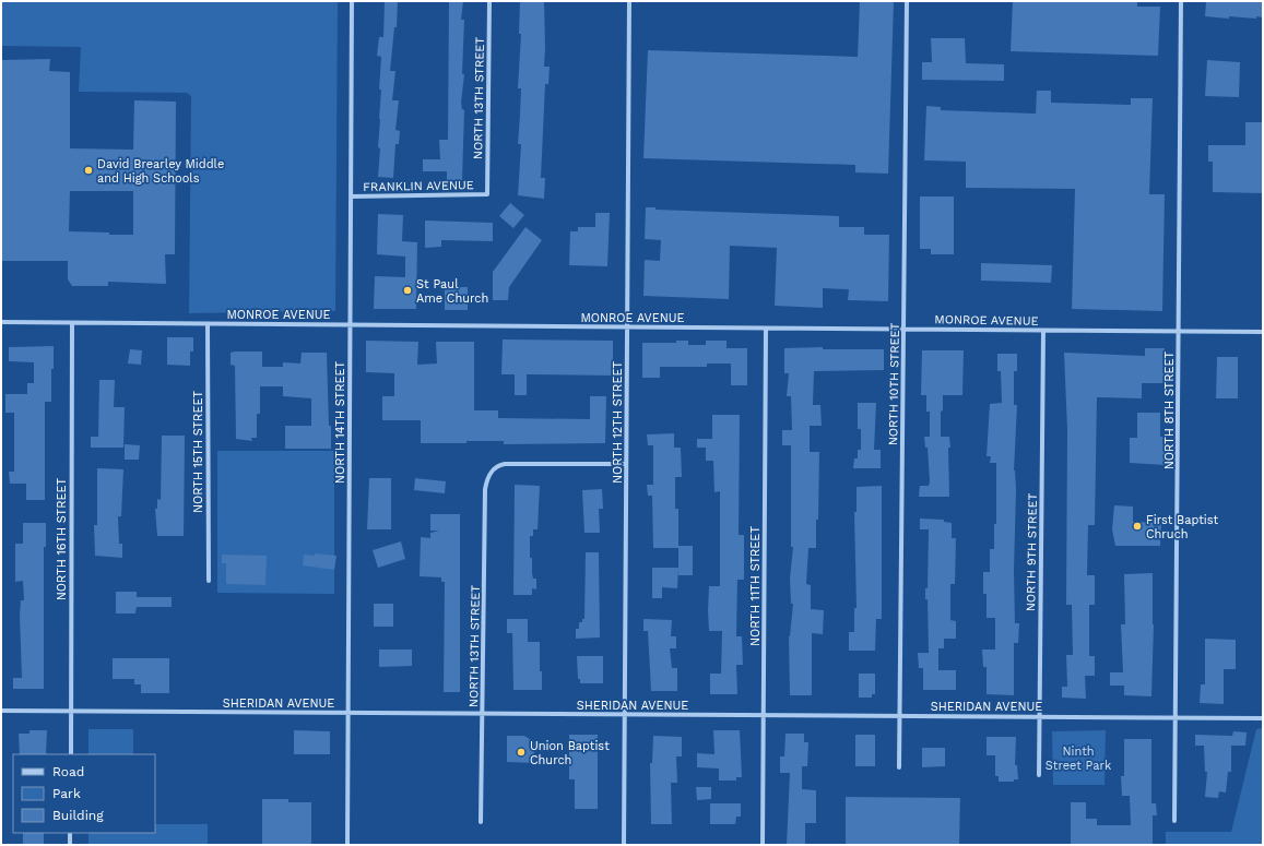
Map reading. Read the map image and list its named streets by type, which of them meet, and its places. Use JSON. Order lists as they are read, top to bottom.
{
  "streets": {
    "street": [
      "NORTH 13TH STREET",
      "FRANKLIN AVENUE",
      "MONROE AVENUE",
      "NORTH 10TH STREET",
      "NORTH 8TH STREET",
      "NORTH 14TH STREET",
      "NORTH 12TH STREET",
      "NORTH 15TH STREET",
      "NORTH 16TH STREET",
      "NORTH 9TH STREET",
      "NORTH 11TH STREET",
      "SHERIDAN AVENUE"
    ]
  },
  "crossings": [
    ["NORTH 13TH STREET", "FRANKLIN AVENUE"],
    ["NORTH 13TH STREET", "NORTH 12TH STREET"],
    ["NORTH 13TH STREET", "SHERIDAN AVENUE"],
    ["FRANKLIN AVENUE", "NORTH 14TH STREET"],
    ["MONROE AVENUE", "NORTH 10TH STREET"],
    ["MONROE AVENUE", "NORTH 8TH STREET"],
    ["MONROE AVENUE", "NORTH 14TH STREET"],
    ["MONROE AVENUE", "NORTH 12TH STREET"],
    ["MONROE AVENUE", "NORTH 15TH STREET"],
    ["MONROE AVENUE", "NORTH 16TH STREET"],
    ["MONROE AVENUE", "NORTH 9TH STREET"],
    ["MONROE AVENUE", "NORTH 11TH STREET"],
    ["NORTH 10TH STREET", "SHERIDAN AVENUE"],
    ["NORTH 8TH STREET", "SHERIDAN AVENUE"],
    ["NORTH 14TH STREET", "SHERIDAN AVENUE"],
    ["NORTH 12TH STREET", "SHERIDAN AVENUE"],
    ["NORTH 16TH STREET", "SHERIDAN AVENUE"],
    ["NORTH 9TH STREET", "SHERIDAN AVENUE"],
    ["NORTH 11TH STREET", "SHERIDAN AVENUE"]
  ],
  "parks": ["Ninth Street Park"],
  "places": [
    "David Brearley Middle and High Schools",
    "St Paul Ame Church",
    "First Baptist Chruch",
    "Union Baptist Church"
  ],
  "legend": ["Road", "Park", "Building"]
}
